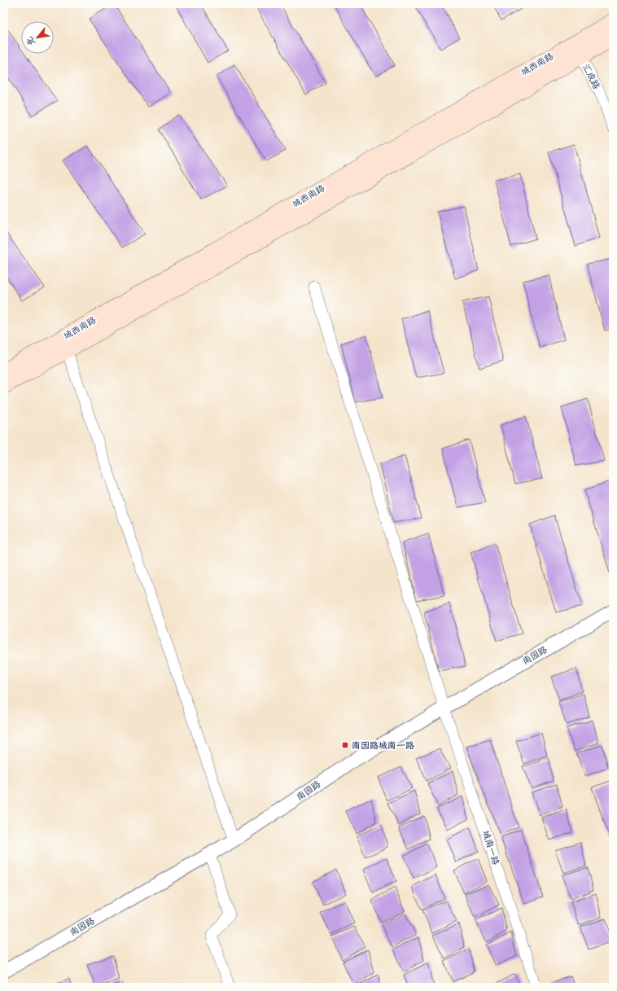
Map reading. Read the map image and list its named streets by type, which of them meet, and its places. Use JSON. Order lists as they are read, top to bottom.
{
  "streets": {
    "main road": ["城西南路"],
    "street": ["汇成路", "南园路", "城南一路"]
  },
  "crossings": [
    ["城西南路", "汇成路"],
    ["南园路", "城南一路"]
  ],
  "places": {
    "transit": ["南园路城南一路"]
  },
  "north": "bottom left"
}
